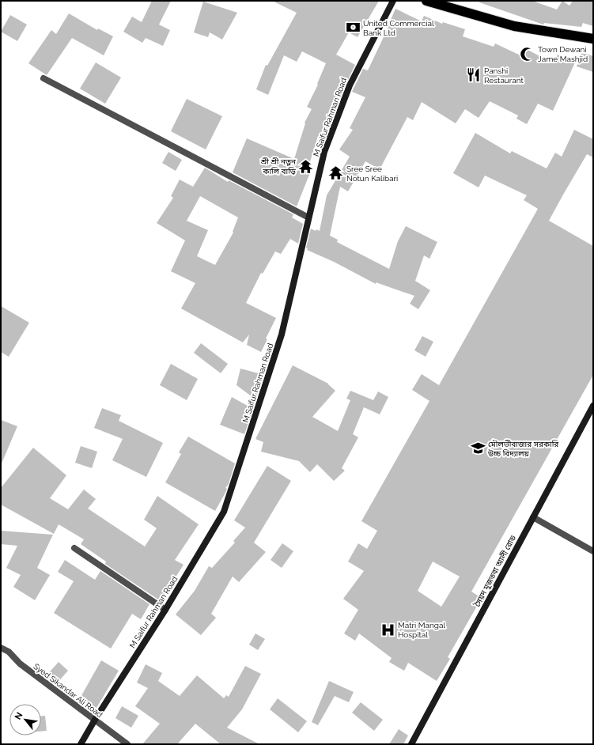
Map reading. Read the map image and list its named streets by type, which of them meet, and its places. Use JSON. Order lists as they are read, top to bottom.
{
  "streets": {
    "main road": ["M Saifur Rahman Road", "সৈয়দ মুজতবা আলী রোড"],
    "street": ["Syed Sikandar Ali Road"]
  },
  "crossings": [
    ["M Saifur Rahman Road", "Syed Sikandar Ali Road"]
  ],
  "places": {
    "bank": ["United Commercial Bank Ltd"],
    "mosque": ["Town Dewani Jame Mashjid"],
    "restaurant": ["Panshi Restaurant"],
    "temple": ["শ্রী শ্রী নতুন কালি বাড়ি", "Sree Sree Notun Kalibari"],
    "school or university": ["মৌলভীবাজার সরকারি উচ্চ বিদ্যালয়"],
    "hospital": ["Matri Mangal Hospital"]
  },
  "north": "top left"
}
